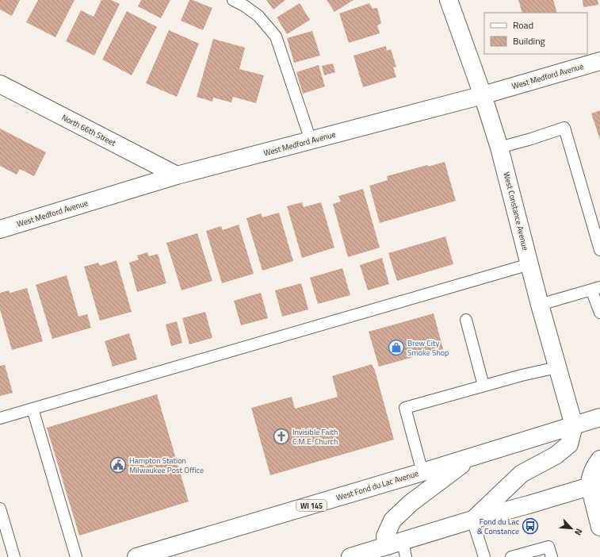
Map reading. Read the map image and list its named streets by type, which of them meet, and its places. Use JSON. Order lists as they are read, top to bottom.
{
  "streets": {
    "street": [
      "West Medford Avenue",
      "North 66th Street",
      "West Constance Avenue",
      "West Fond du Lac Avenue",
      "WI 145"
    ]
  },
  "crossings": [
    ["West Medford Avenue", "North 66th Street"],
    ["West Medford Avenue", "West Constance Avenue"],
    ["West Constance Avenue", "West Fond du Lac Avenue"]
  ],
  "places": {
    "shop": ["Brew City Smoke Shop"],
    "church": ["Invisible Faith C.M.E. Church"],
    "public building": ["Hampton Station Milwaukee Post Office"],
    "bus stop": ["Fond du Lac & Constance"]
  },
  "legend": ["Road", "Building"],
  "north": "bottom right"
}
